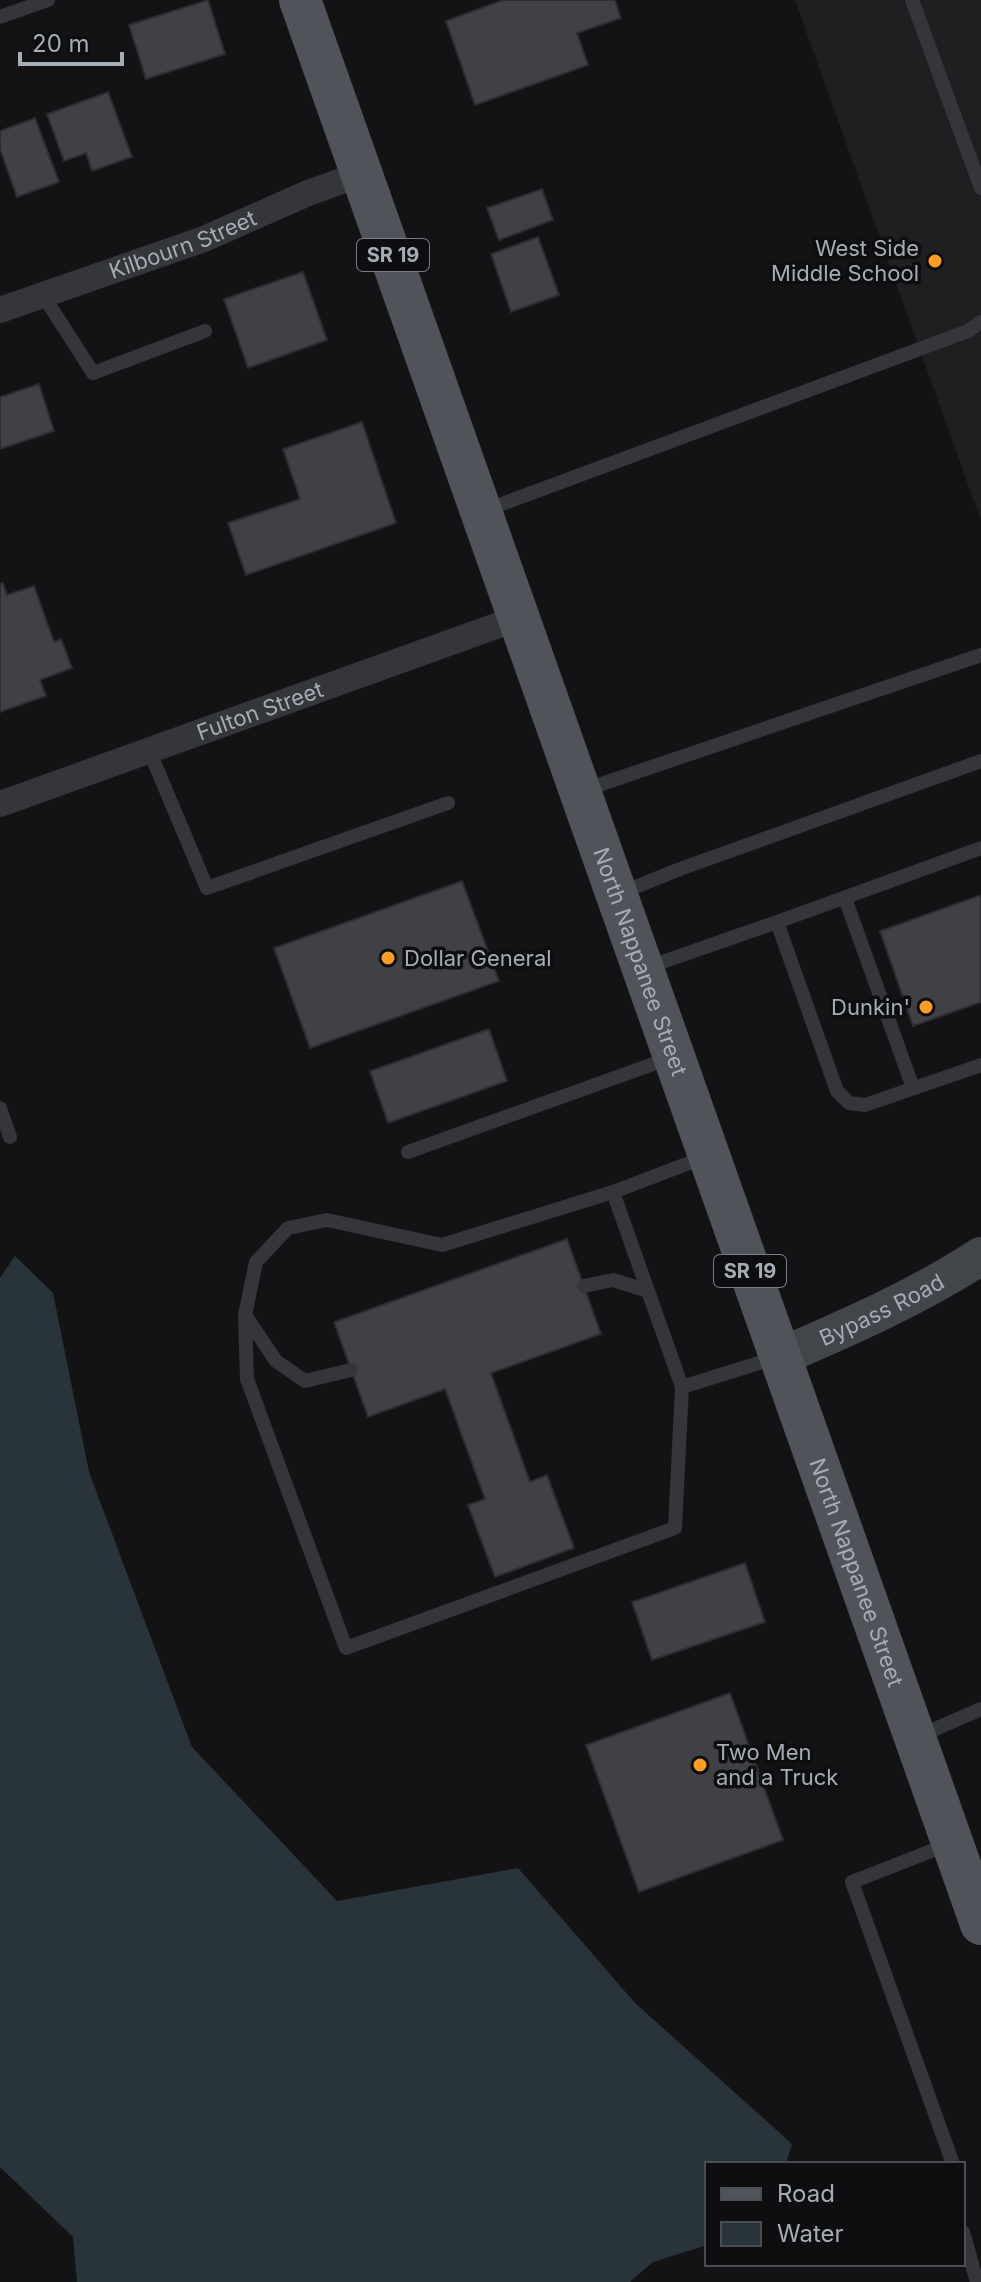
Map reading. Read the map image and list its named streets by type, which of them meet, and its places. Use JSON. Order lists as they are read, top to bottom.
{
  "streets": {
    "main road": ["SR 19", "North Nappanee Street", "Bypass Road"],
    "street": ["Kilbourn Street", "Fulton Street"]
  },
  "crossings": [
    ["Kilbourn Street", "North Nappanee Street"],
    ["Fulton Street", "North Nappanee Street"],
    ["North Nappanee Street", "Bypass Road"]
  ],
  "places": [
    "West Side Middle School",
    "Dollar General",
    "Dunkin'",
    "Two Men and a Truck"
  ],
  "legend": ["Road", "Water"],
  "scale_bar": "20 m"
}
